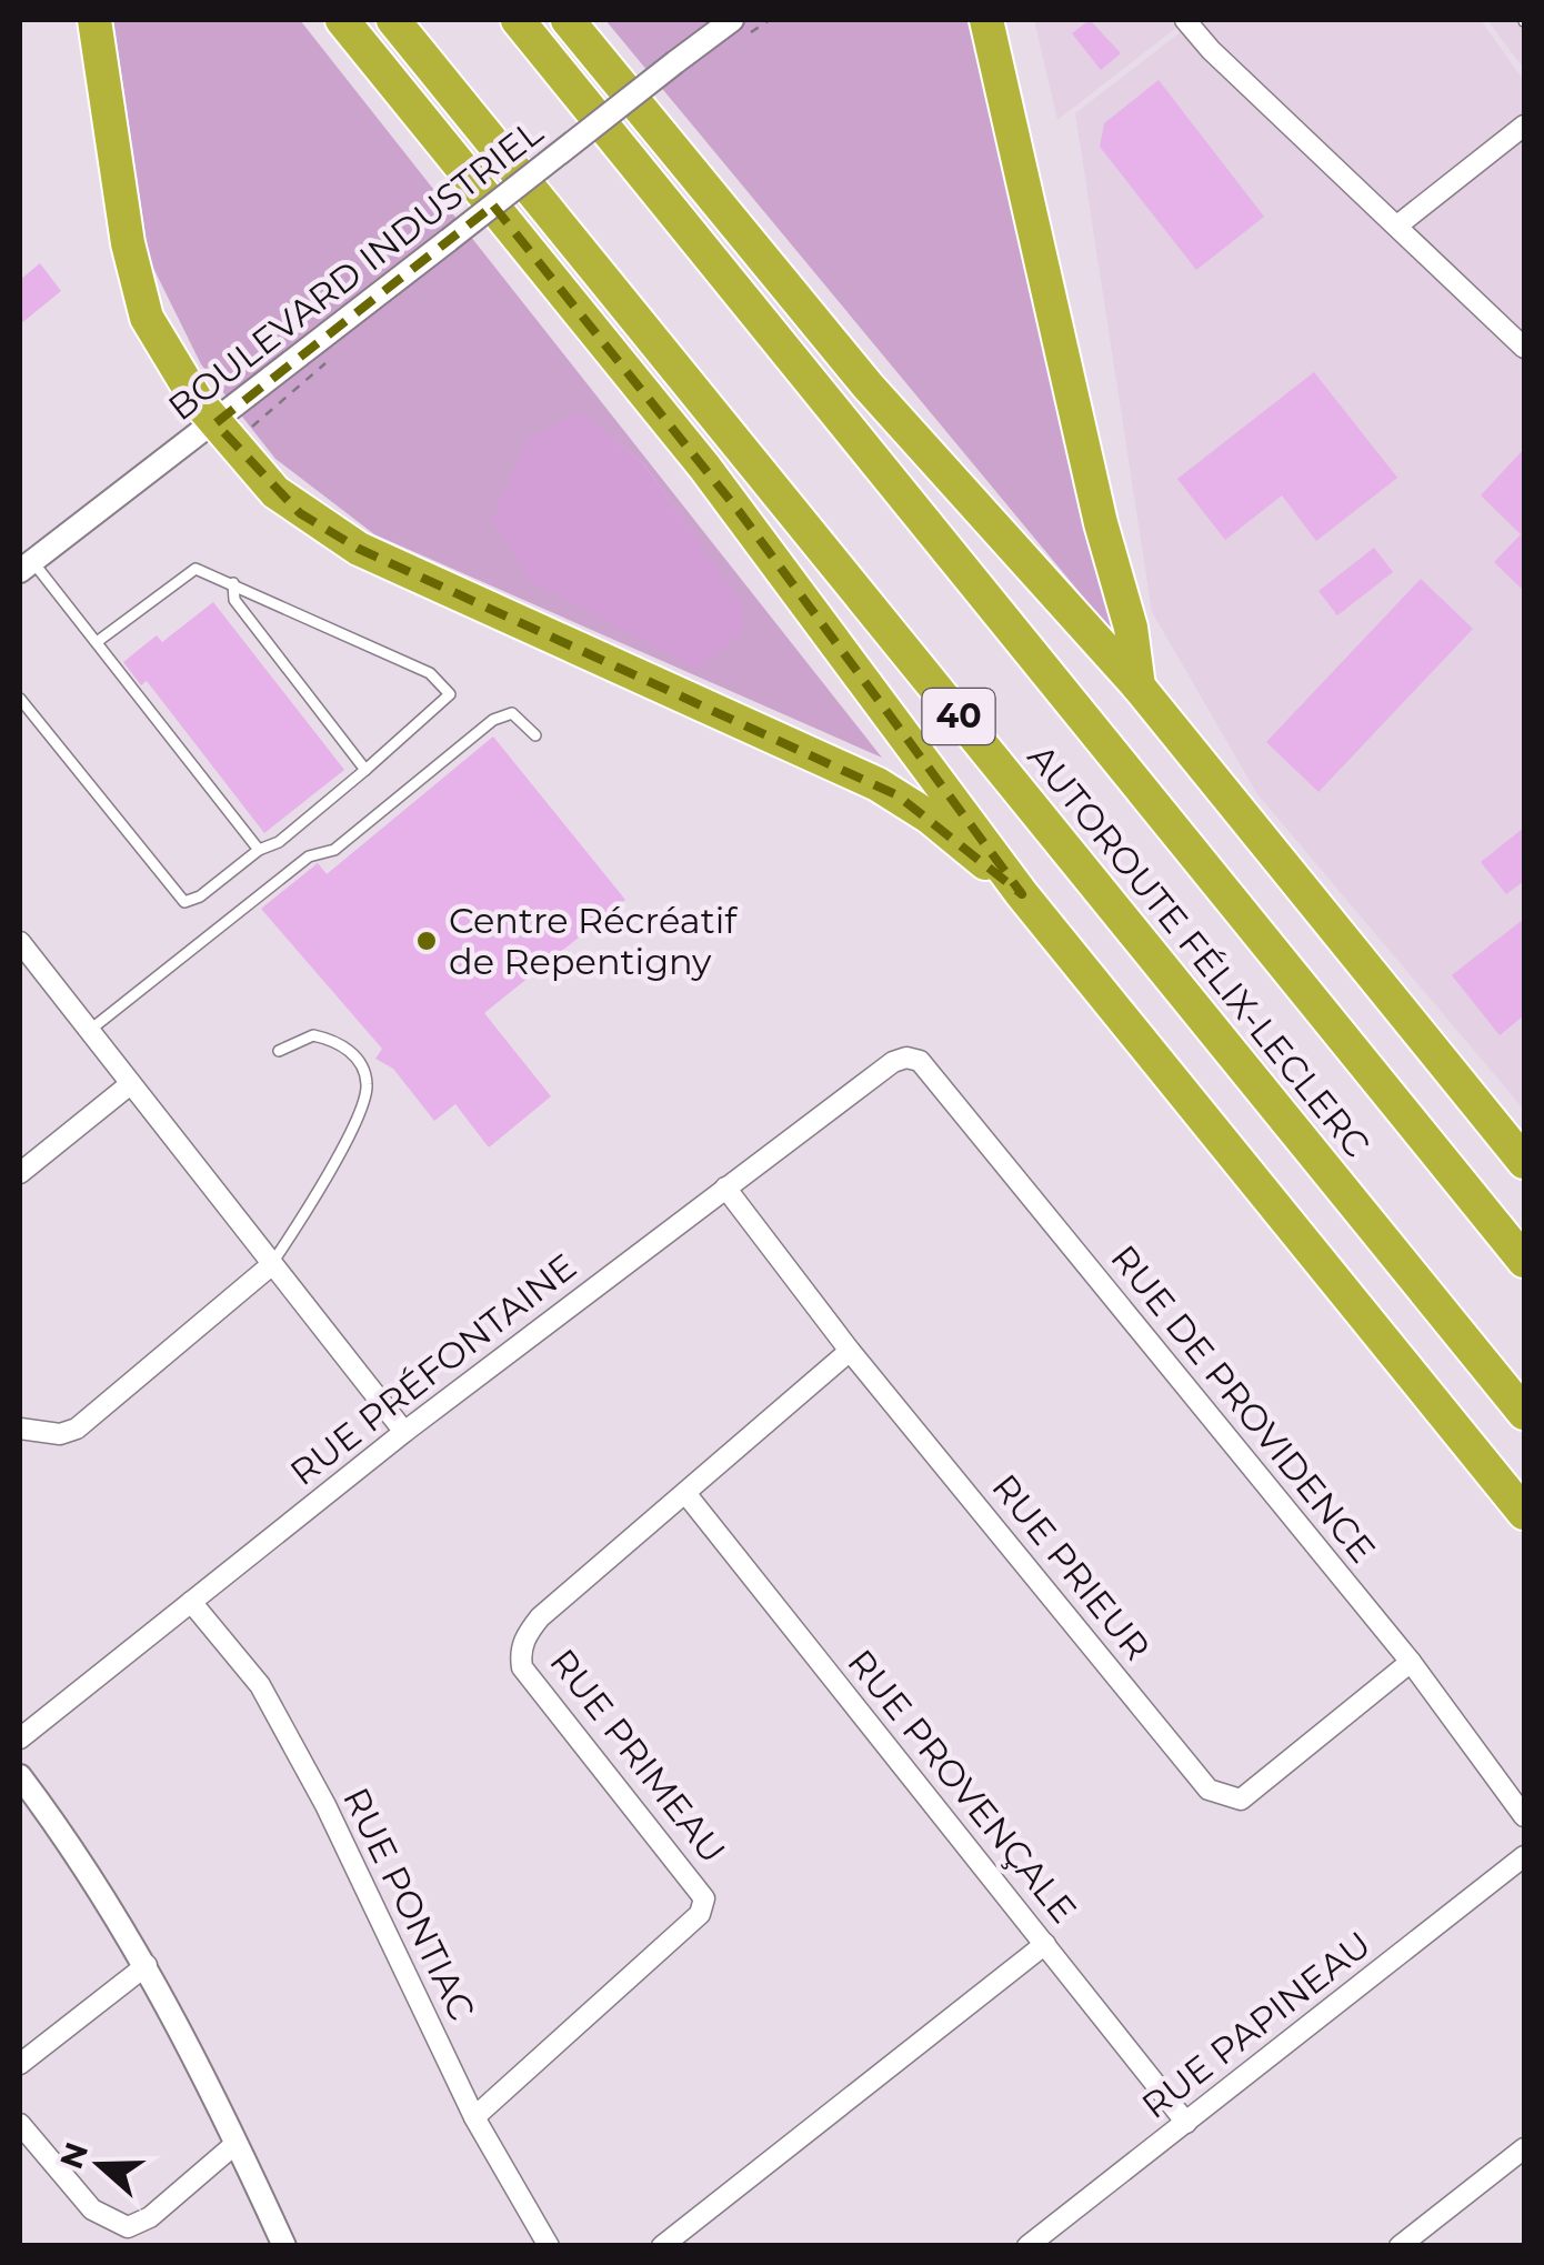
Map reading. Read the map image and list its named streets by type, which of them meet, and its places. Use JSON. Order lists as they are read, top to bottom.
{
  "streets": {
    "highway": ["40", "AUTOROUTE FÉLIX-LECLERC"],
    "street": [
      "BOULEVARD INDUSTRIEL",
      "RUE PRÉFONTAINE",
      "RUE DE PROVIDENCE",
      "RUE PRIEUR",
      "RUE PRIMEAU",
      "RUE PROVENÇALE",
      "RUE PONTIAC",
      "RUE PAPINEAU"
    ]
  },
  "crossings": [
    ["RUE PRÉFONTAINE", "RUE DE PROVIDENCE"],
    ["RUE PRÉFONTAINE", "RUE PRIEUR"],
    ["RUE PRÉFONTAINE", "RUE PONTIAC"],
    ["RUE DE PROVIDENCE", "RUE PRIEUR"],
    ["RUE PRIEUR", "RUE PRIMEAU"],
    ["RUE PRIMEAU", "RUE PROVENÇALE"],
    ["RUE PRIMEAU", "RUE PONTIAC"],
    ["RUE PROVENÇALE", "RUE PAPINEAU"]
  ],
  "places": ["Centre Récréatif de Repentigny"],
  "north": "left"
}
